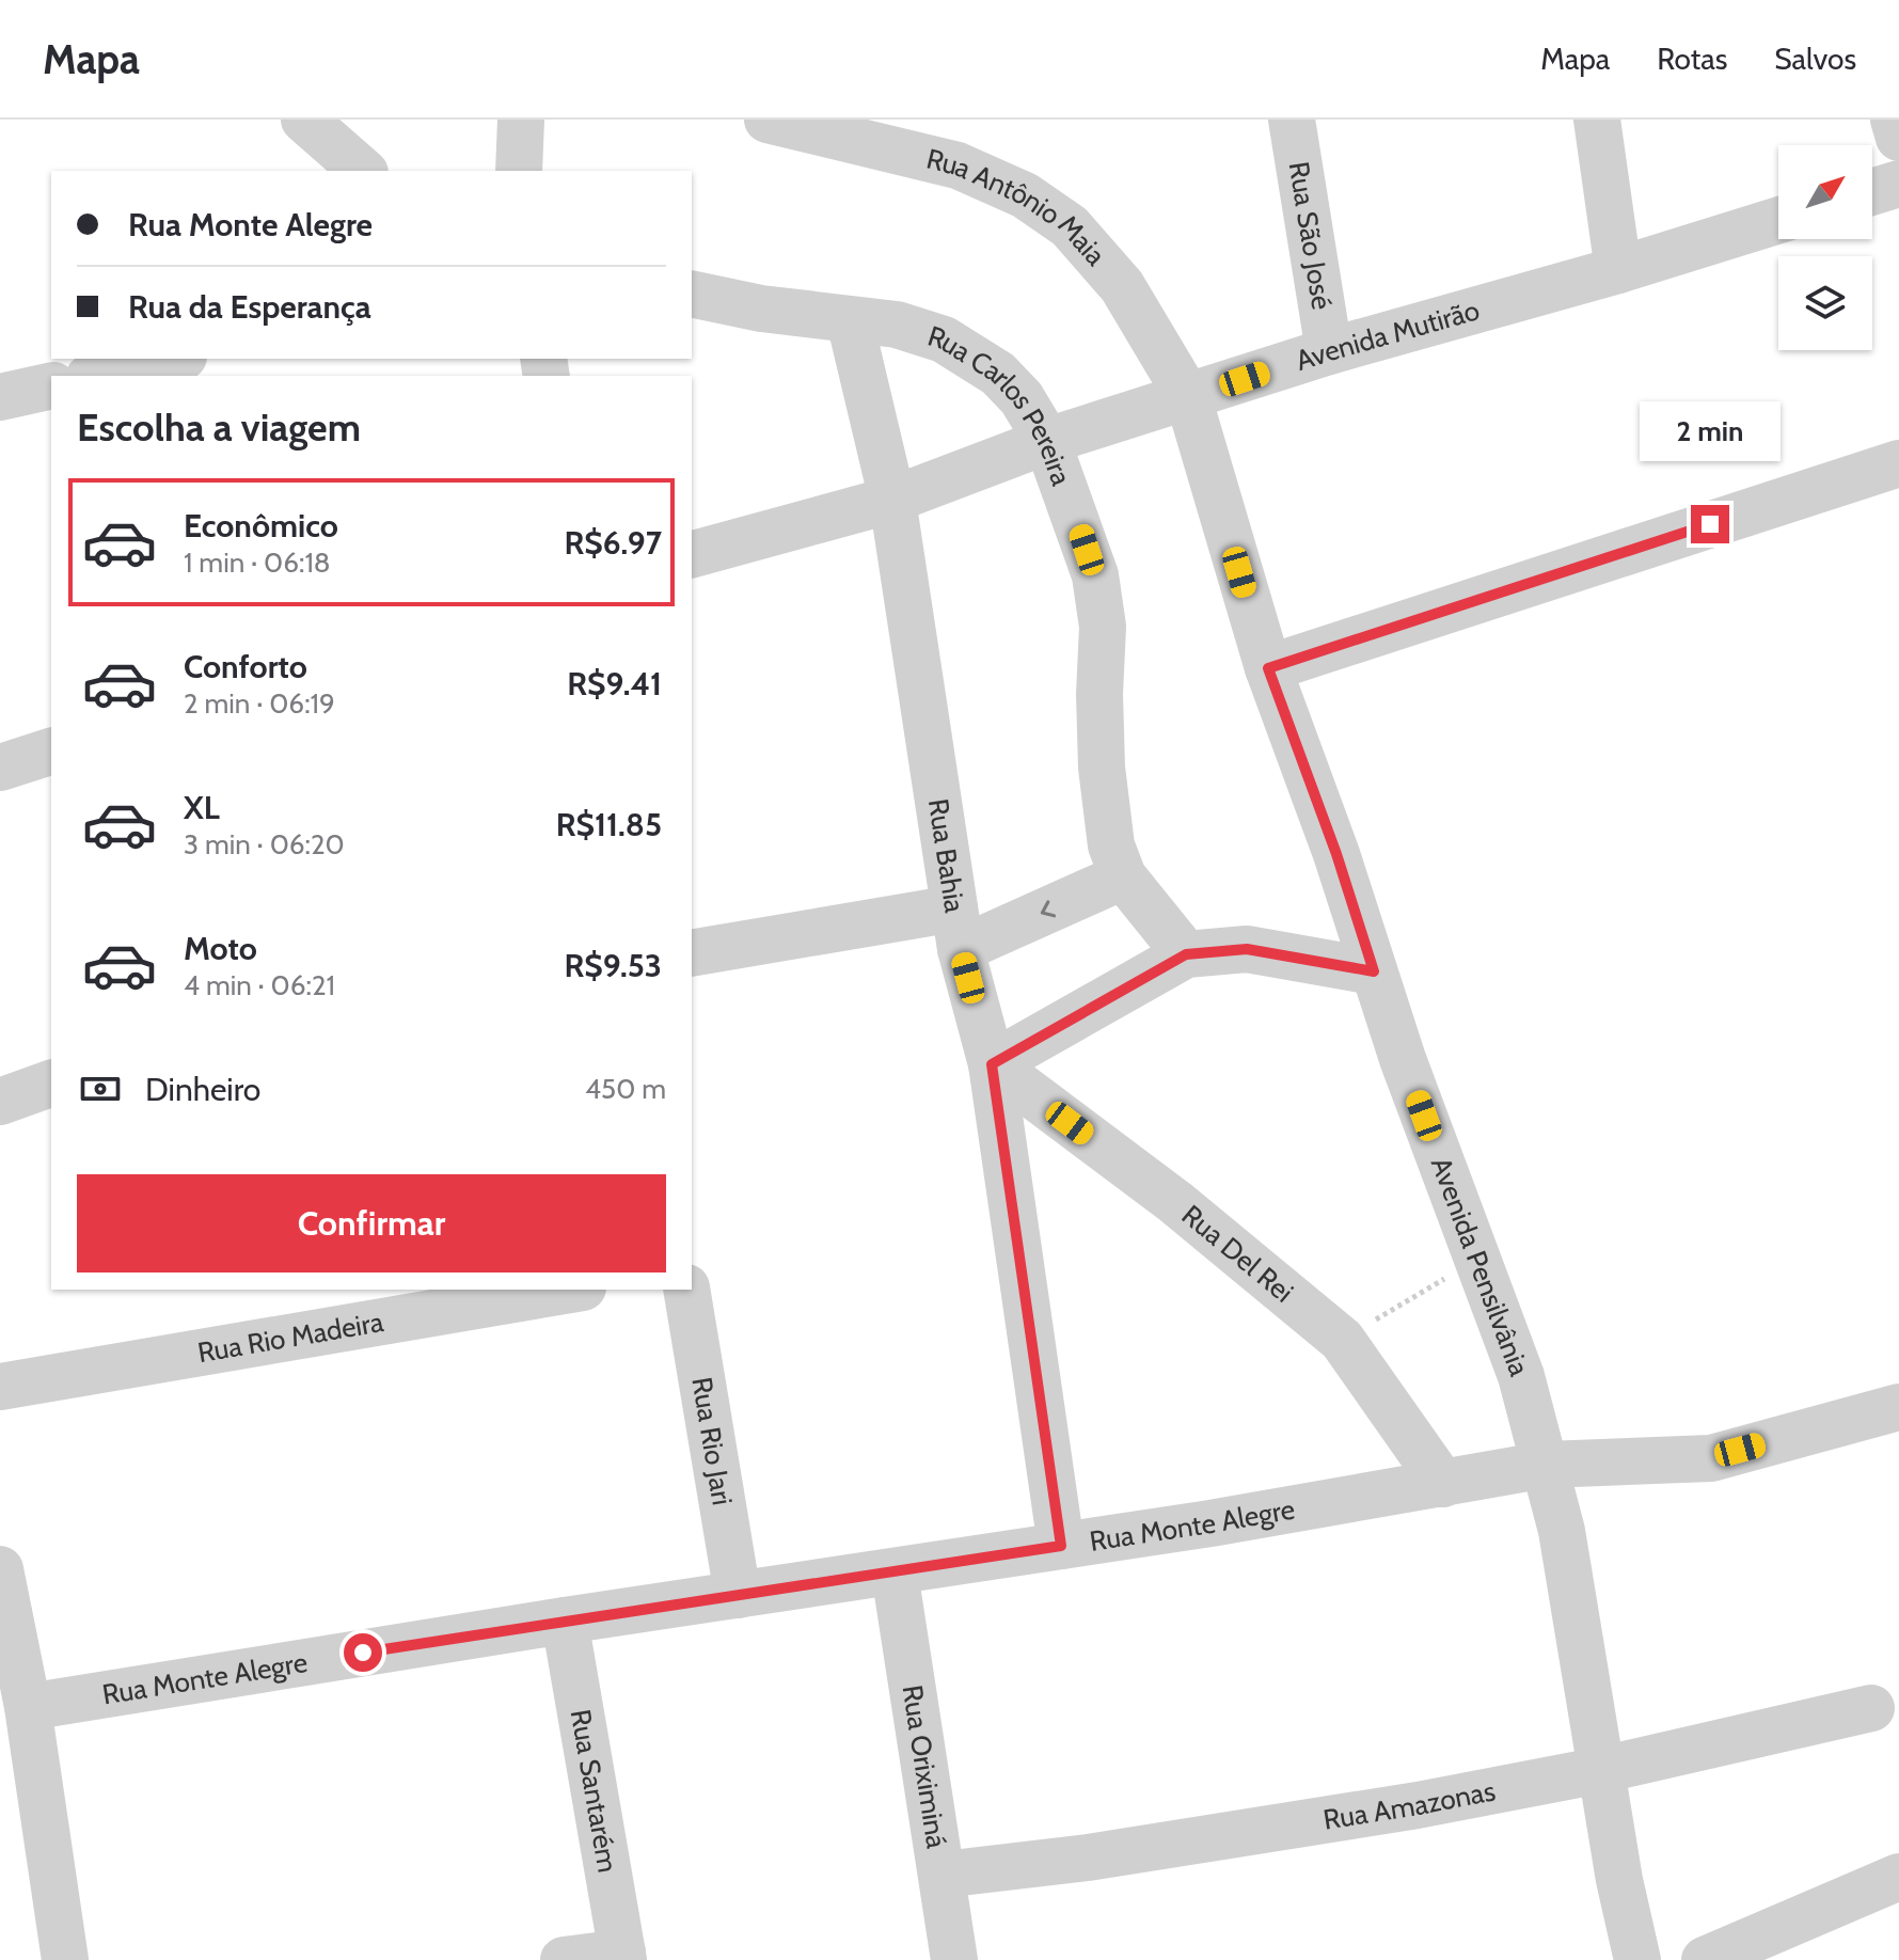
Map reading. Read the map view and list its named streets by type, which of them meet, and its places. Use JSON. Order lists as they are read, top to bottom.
{
  "streets": {
    "street": [
      "Rua Antônio Maia",
      "Rua São José",
      "Avenida Mutirão",
      "Rua Carlos Pereira",
      "Rua Bahia",
      "Rua Del Rei",
      "Avenida Pensilvânia",
      "Rua Rio Madeira",
      "Rua Rio Jari",
      "Rua Monte Alegre",
      "Rua Oriximiná",
      "Rua Santarém",
      "Rua Amazonas"
    ]
  },
  "crossings": [
    ["Rua Antônio Maia", "Avenida Mutirão"],
    ["Rua Antônio Maia", "Avenida Pensilvânia"],
    ["Rua São José", "Avenida Mutirão"],
    ["Avenida Mutirão", "Rua Carlos Pereira"],
    ["Avenida Mutirão", "Rua Bahia"],
    ["Avenida Mutirão", "Avenida Pensilvânia"],
    ["Rua Carlos Pereira", "Rua Bahia"],
    ["Rua Bahia", "Rua Del Rei"],
    ["Rua Bahia", "Rua Monte Alegre"],
    ["Rua Del Rei", "Rua Monte Alegre"],
    ["Avenida Pensilvânia", "Rua Monte Alegre"],
    ["Avenida Pensilvânia", "Rua Amazonas"],
    ["Rua Rio Jari", "Rua Monte Alegre"],
    ["Rua Monte Alegre", "Rua Oriximiná"],
    ["Rua Monte Alegre", "Rua Santarém"],
    ["Rua Oriximiná", "Rua Amazonas"]
  ],
  "north": "top right",
  "page": {
    "header": "Mapa",
    "nav": ["Mapa", "Rotas", "Salvos"],
    "banner": ["Rua Monte Alegre", "Rua da Esperança"],
    "heading": "Escolha a viagem",
    "bubble": "2 min",
    "list": [
      {
        "name": "Econômico",
        "note": "1 min · 06:18",
        "value": "R$6.97"
      },
      {
        "name": "Conforto",
        "note": "2 min · 06:19",
        "value": "R$9.41"
      },
      {
        "name": "XL",
        "note": "3 min · 06:20",
        "value": "R$11.85"
      },
      {
        "name": "Moto",
        "note": "4 min · 06:21",
        "value": "R$9.53"
      }
    ],
    "pay": ["Dinheiro", "450 m"],
    "buttons": "Confirmar"
  }
}
